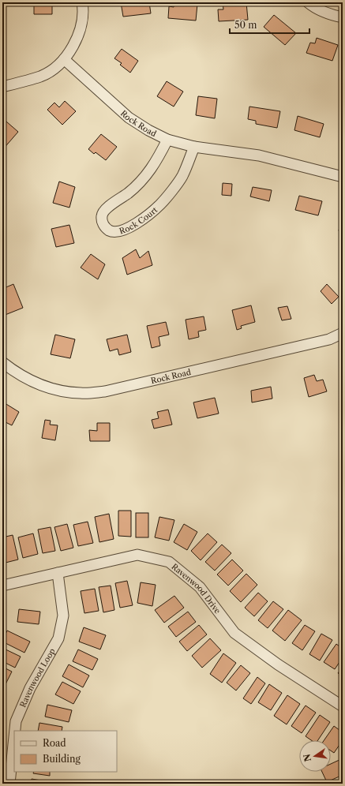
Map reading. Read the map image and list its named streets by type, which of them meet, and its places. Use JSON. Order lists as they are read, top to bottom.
{
  "streets": {
    "street": [
      "Rock Road",
      "Rock Court",
      "Ravenwood Drive",
      "Ravenwood Loop"
    ]
  },
  "crossings": [
    ["Rock Road", "Rock Court"],
    ["Ravenwood Drive", "Ravenwood Loop"]
  ],
  "legend": ["Road", "Building"],
  "scale_bar": "50 m",
  "north": "left"
}
